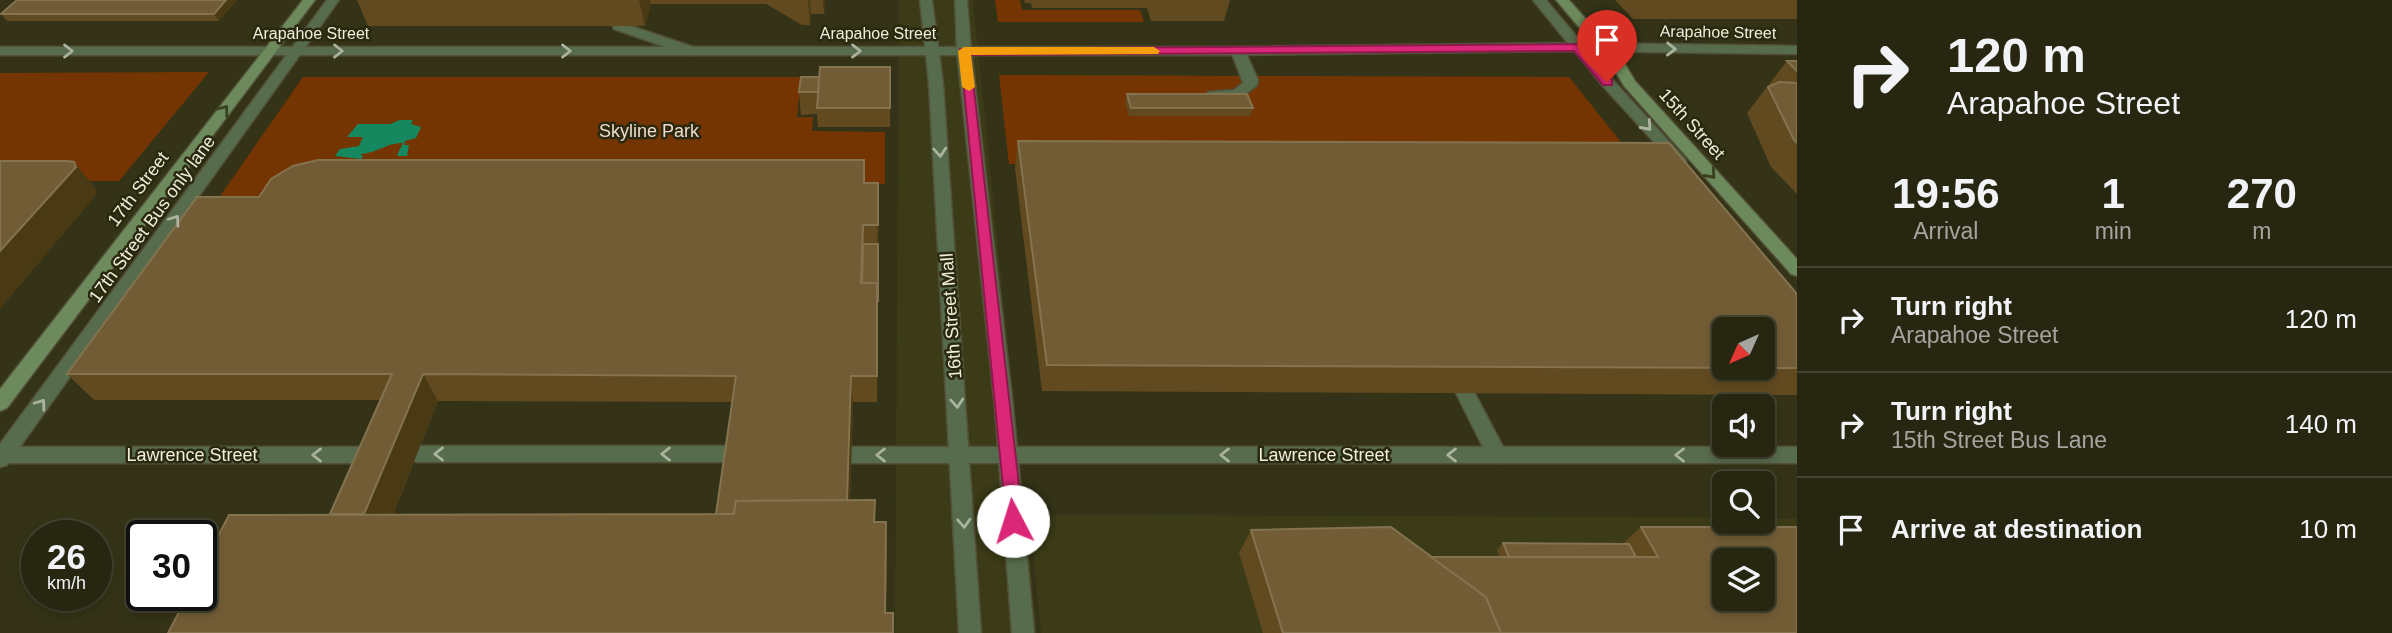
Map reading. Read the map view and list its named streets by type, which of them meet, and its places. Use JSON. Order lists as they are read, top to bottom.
{
  "streets": {
    "main road": ["15th Street", "17th Street"],
    "street": [
      "Arapahoe Street",
      "17th Street Bus only lane",
      "16th Street Mall",
      "Lawrence Street"
    ]
  },
  "crossings": [
    ["Arapahoe Street", "15th Street"],
    ["Arapahoe Street", "17th Street"],
    ["Arapahoe Street", "17th Street Bus only lane"],
    ["Arapahoe Street", "16th Street Mall"],
    ["17th Street Bus only lane", "Lawrence Street"],
    ["16th Street Mall", "Lawrence Street"]
  ],
  "one_way": [
    "Arapahoe Street",
    "15th Street",
    "17th Street",
    "17th Street Bus only lane",
    "Lawrence Street"
  ],
  "parks": ["Skyline Park"],
  "north": "bottom left",
  "page": {
    "turn": ["120 m", "Arapahoe Street"],
    "eta": [
      "19:56",
      "Arrival",
      "1",
      "min",
      "270",
      "m"
    ],
    "list": [
      {
        "name": "Turn right",
        "note": "Arapahoe Street",
        "value": "120 m"
      },
      {
        "name": "Turn right",
        "note": "15th Street Bus Lane",
        "value": "140 m"
      },
      {
        "name": "Arrive at destination",
        "value": "10 m"
      }
    ],
    "speed": "26 km/h",
    "limit": "30"
  }
}
